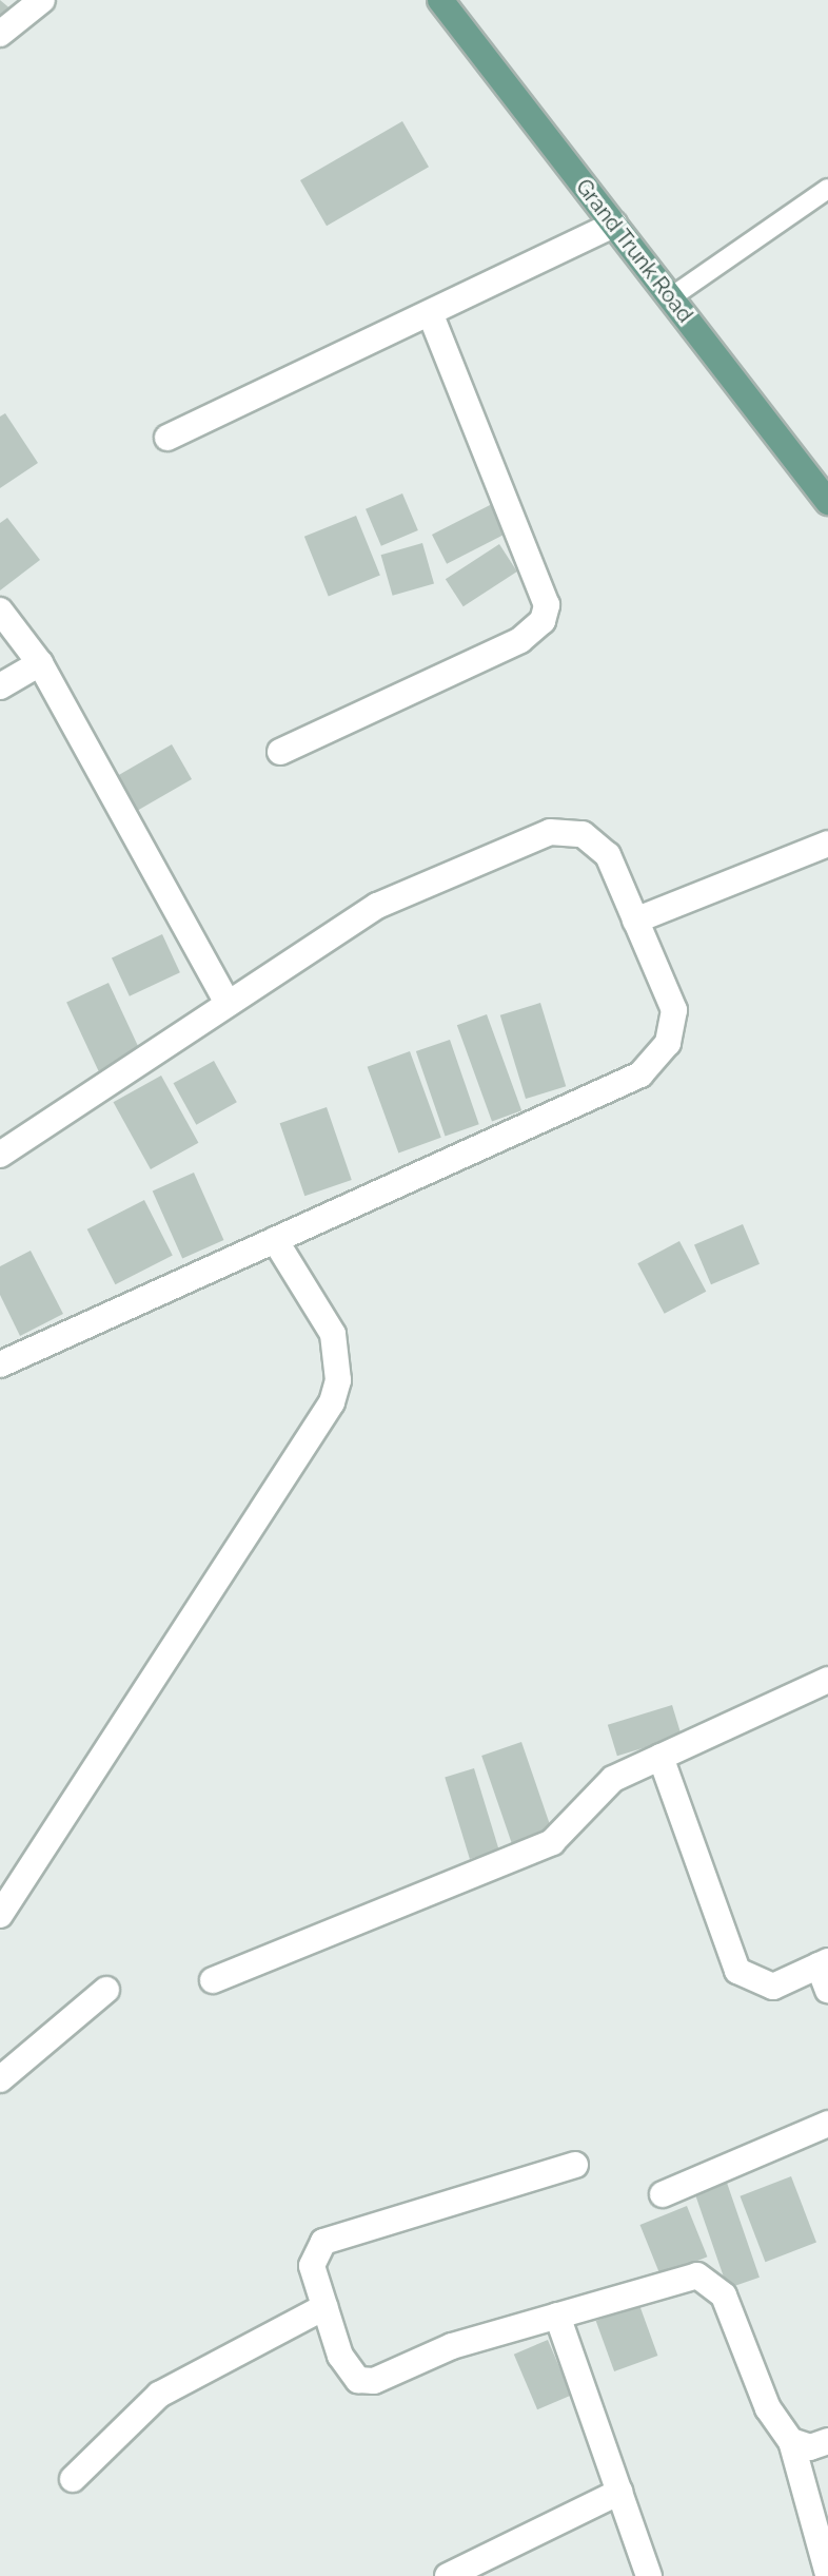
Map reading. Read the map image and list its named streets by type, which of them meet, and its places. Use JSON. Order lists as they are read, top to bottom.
{
  "streets": {
    "main road": ["Grand Trunk Road"]
  }
}
